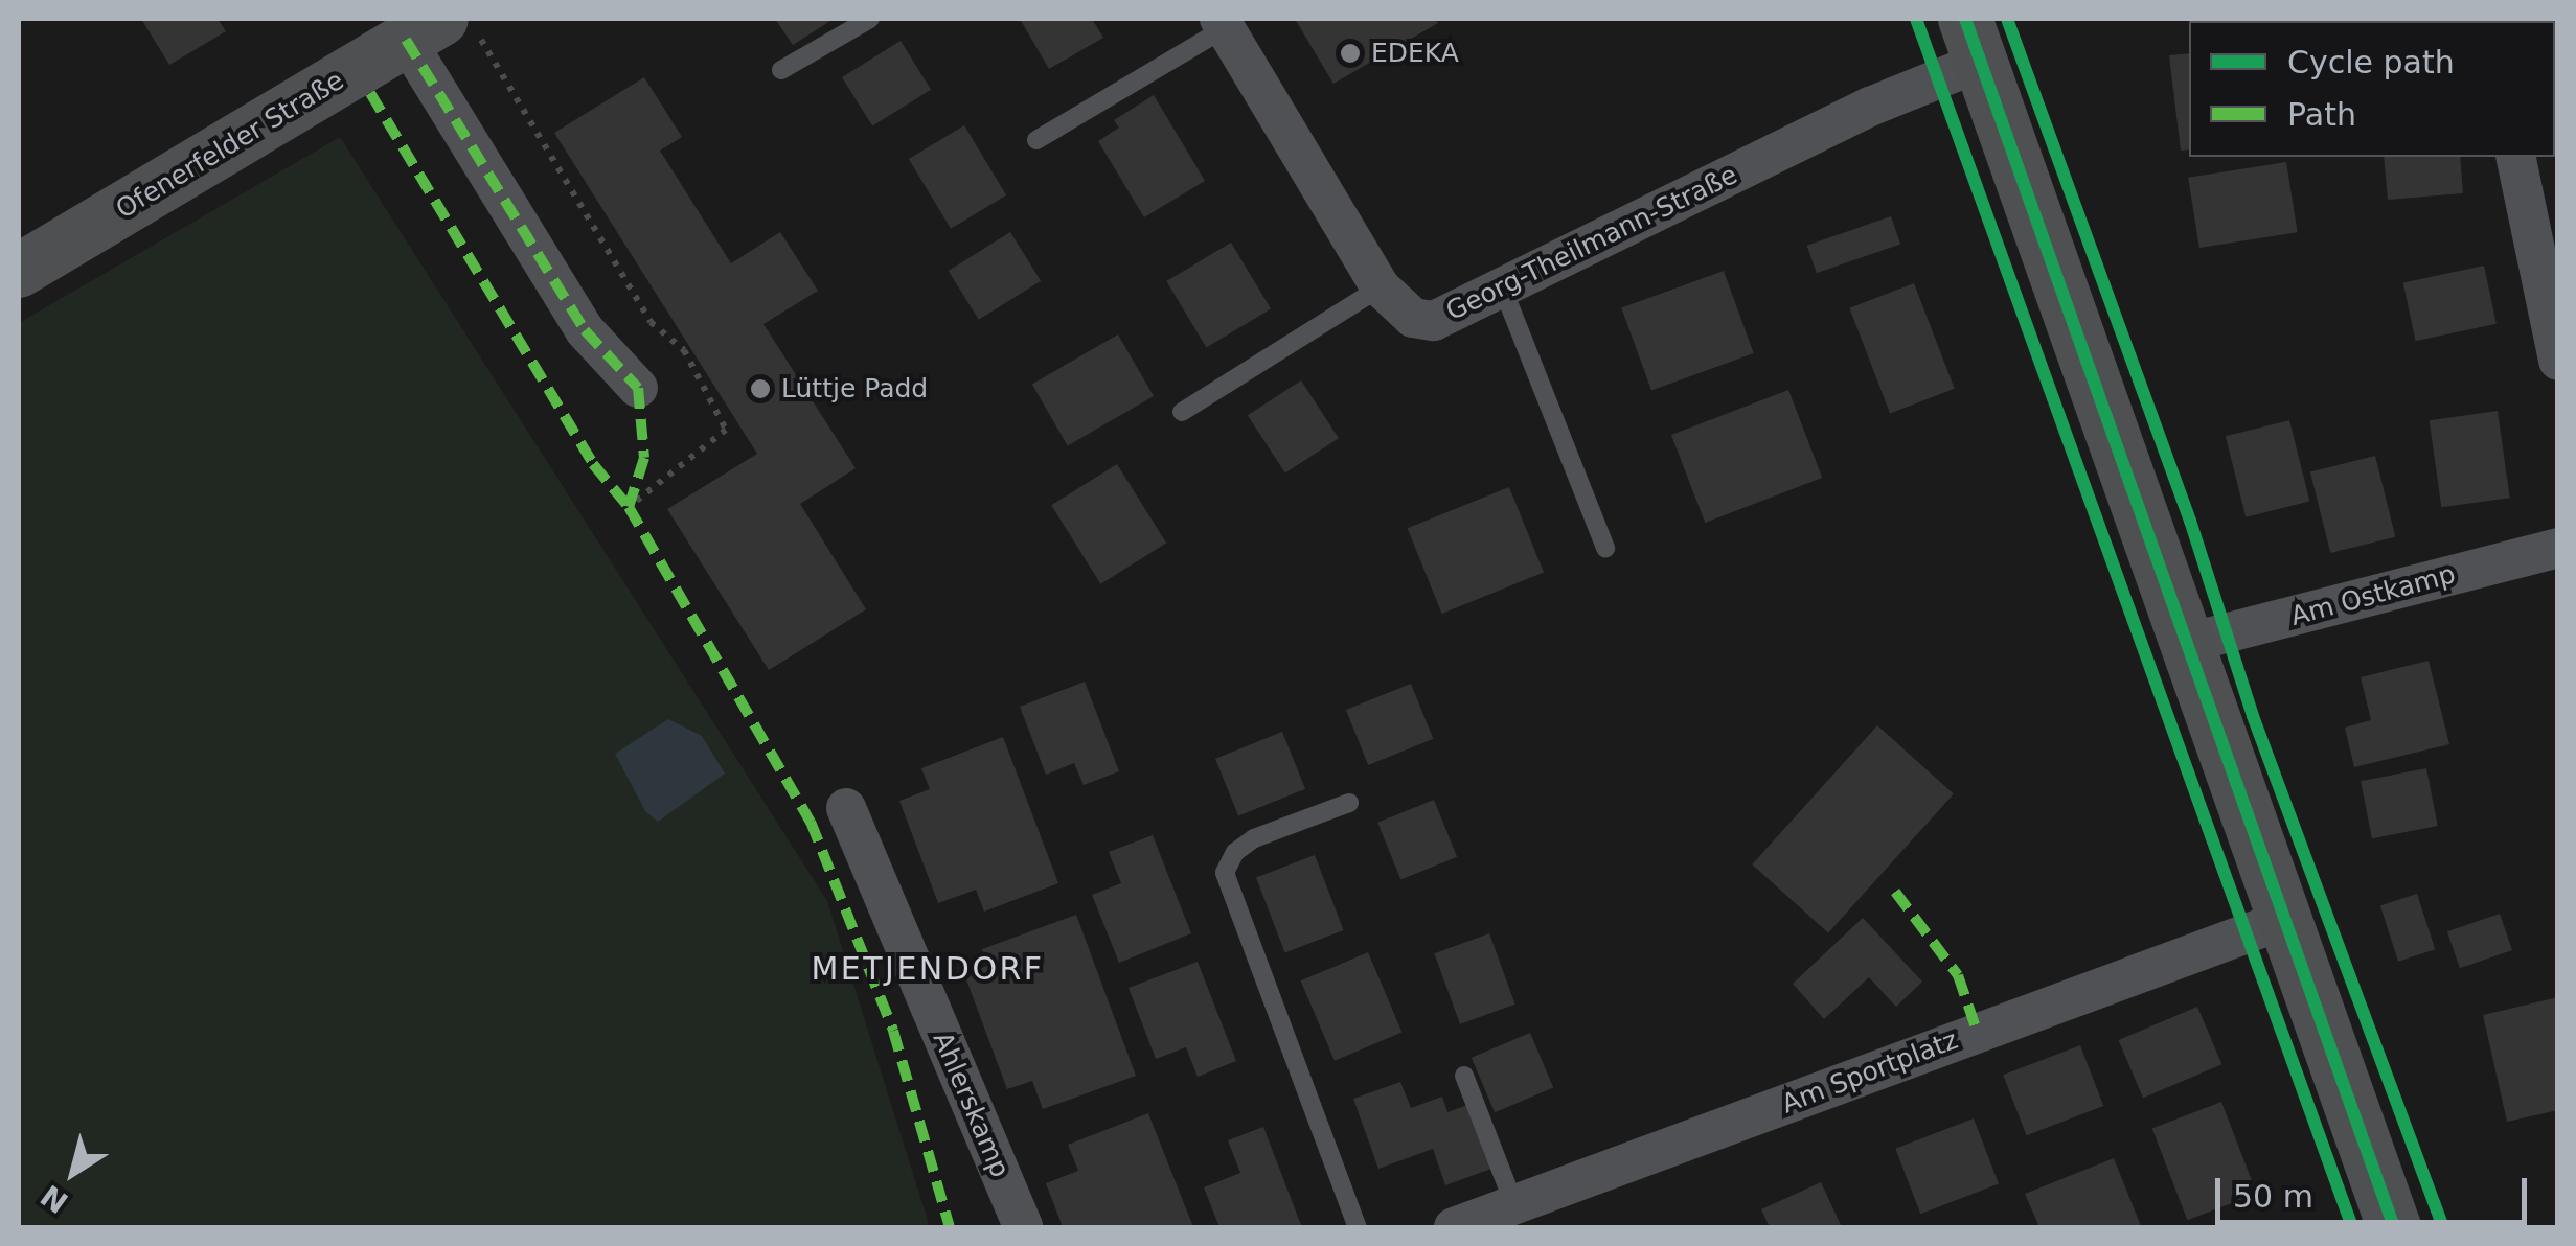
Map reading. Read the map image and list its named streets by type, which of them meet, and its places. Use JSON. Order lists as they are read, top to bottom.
{
  "streets": {
    "main road": ["Ofenerfelder Straße"],
    "street": [
      "Georg-Theilmann-Straße",
      "Am Ostkamp",
      "Am Sportplatz",
      "Ahlerskamp"
    ]
  },
  "districts": ["METJENDORF"],
  "places": ["EDEKA", "Lüttje Padd"],
  "legend": ["Cycle path", "Path"],
  "scale_bar": "50 m",
  "north": "bottom left"
}
